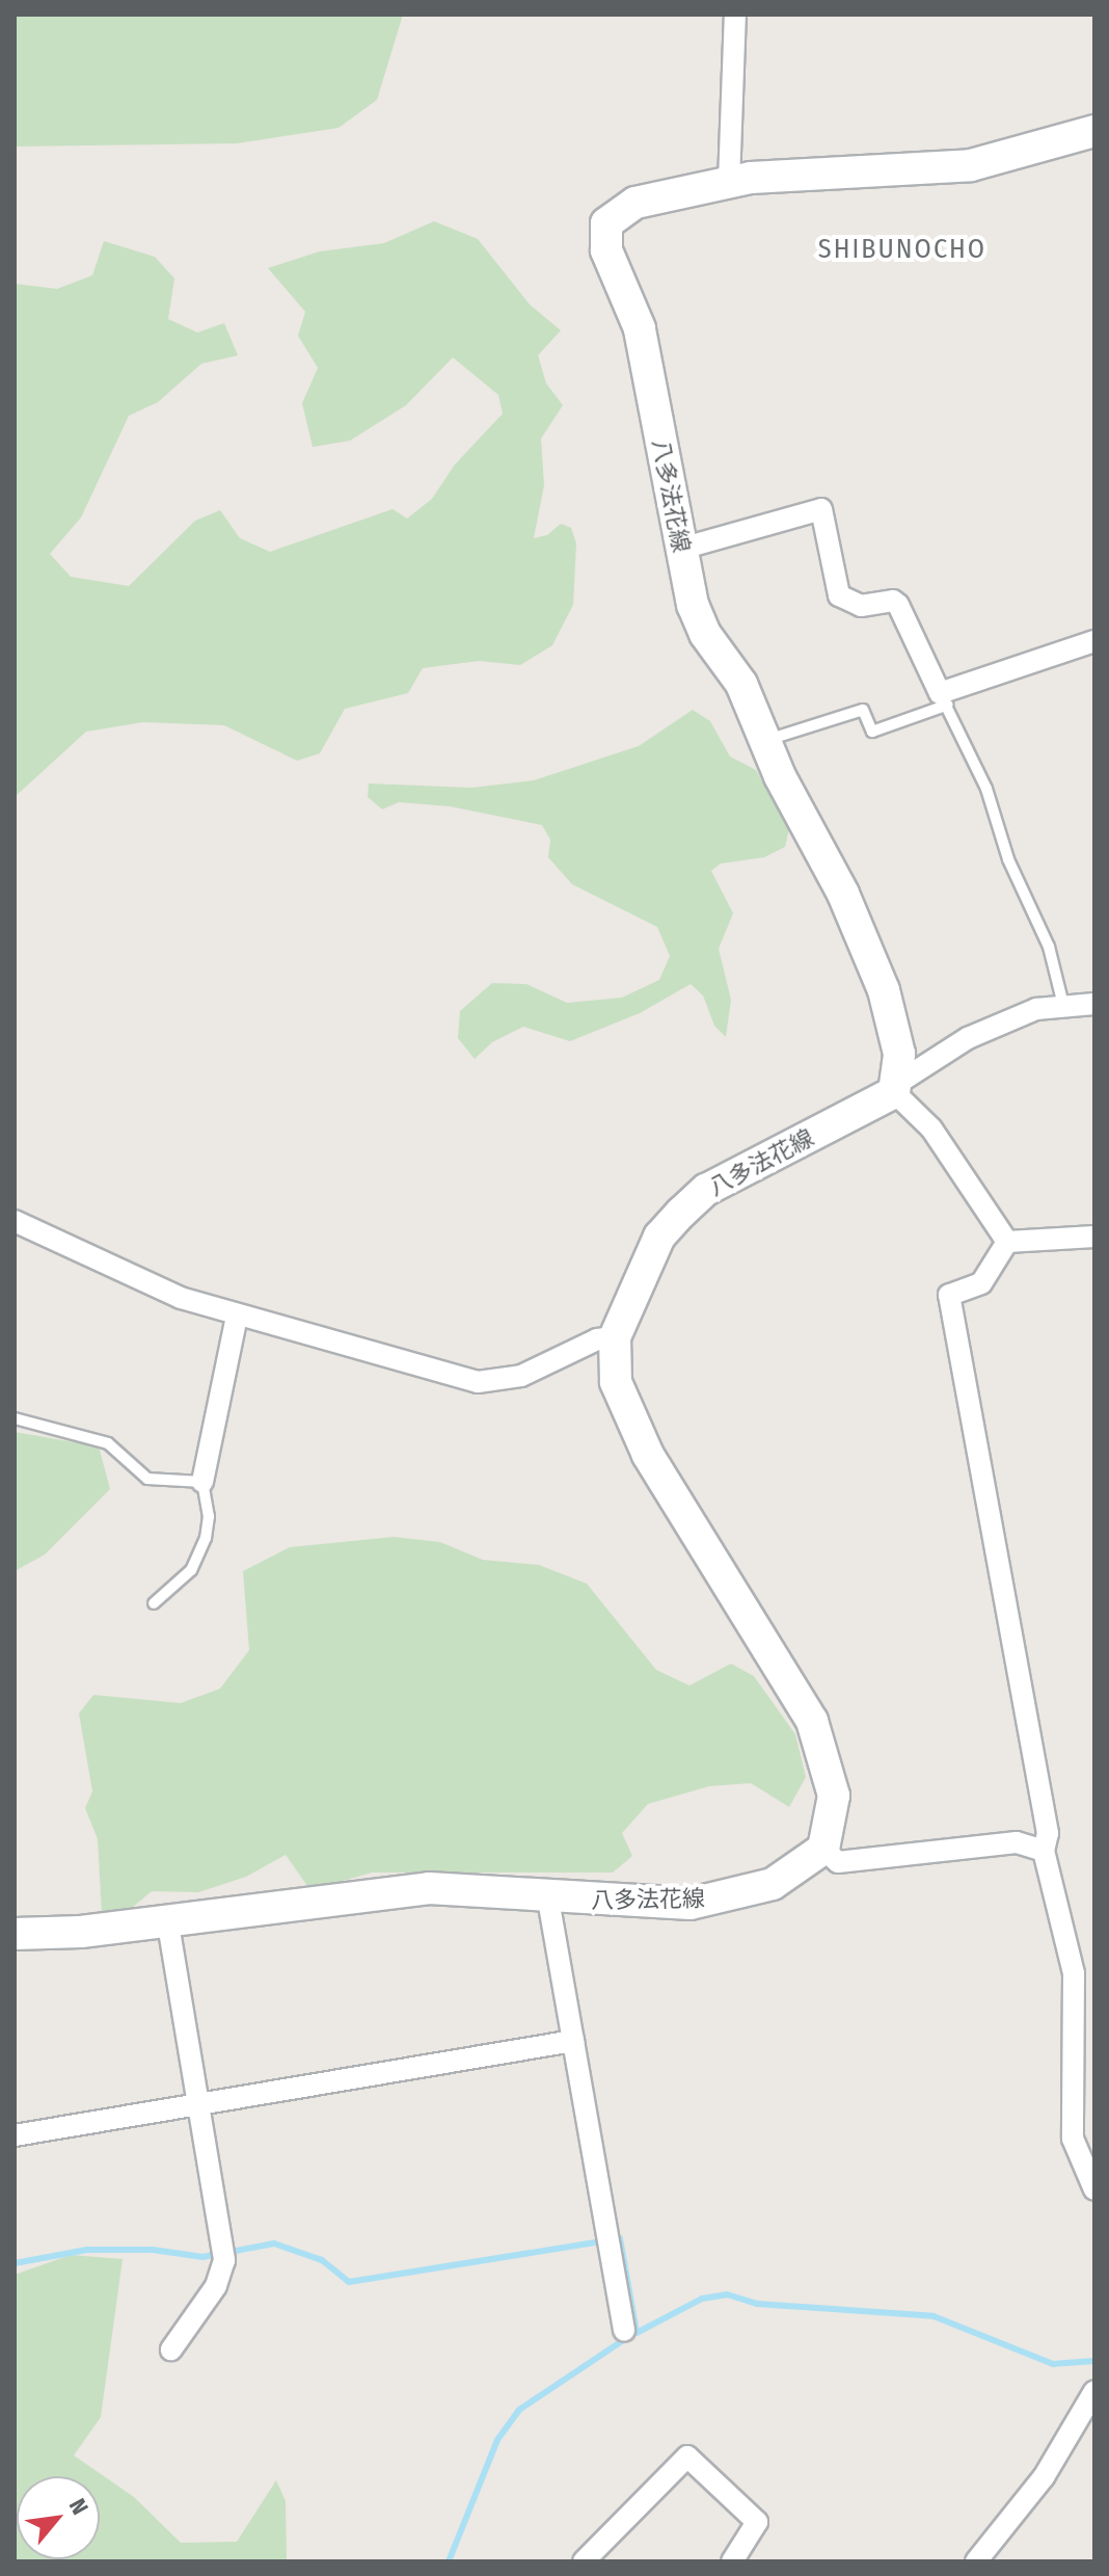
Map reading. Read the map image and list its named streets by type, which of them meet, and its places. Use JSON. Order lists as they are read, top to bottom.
{
  "streets": {
    "main road": ["八多法花線"]
  },
  "districts": ["SHIBUNOCHO"],
  "north": "top right"
}
